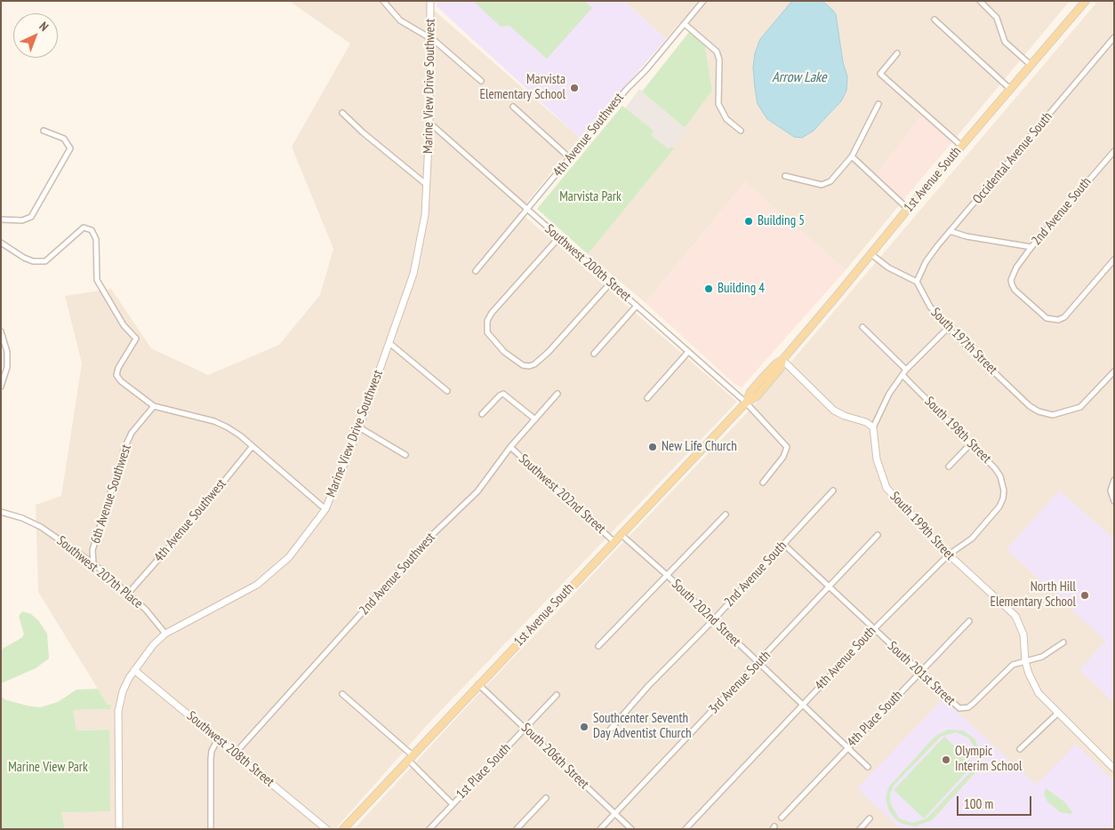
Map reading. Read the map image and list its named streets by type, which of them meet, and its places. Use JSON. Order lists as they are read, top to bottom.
{
  "streets": {
    "main road": ["1st Avenue South"],
    "street": [
      "Marine View Drive Southwest",
      "4th Avenue Southwest",
      "Occidental Avenue South",
      "2nd Avenue South",
      "Southwest 200th Street",
      "South 197th Street",
      "South 198th Street",
      "6th Avenue Southwest",
      "Southwest 202nd Street",
      "South 199th Street",
      "Southwest 207th Place",
      "2nd Avenue Southwest",
      "South 202nd Street",
      "4th Avenue South",
      "South 201st Street",
      "3rd Avenue South",
      "4th Place South",
      "Southwest 208th Street",
      "South 206th Street",
      "1st Place South"
    ]
  },
  "crossings": [
    ["Marine View Drive Southwest", "Southwest 200th Street"],
    ["Marine View Drive Southwest", "Southwest 207th Place"],
    ["Marine View Drive Southwest", "Southwest 208th Street"],
    ["4th Avenue Southwest", "Southwest 200th Street"],
    ["4th Avenue Southwest", "Southwest 207th Place"],
    ["Occidental Avenue South", "South 197th Street"],
    ["1st Avenue South", "Southwest 200th Street"],
    ["1st Avenue South", "Southwest 202nd Street"],
    ["1st Avenue South", "South 202nd Street"],
    ["1st Avenue South", "South 206th Street"],
    ["2nd Avenue South", "South 202nd Street"],
    ["2nd Avenue South", "South 201st Street"],
    ["South 198th Street", "4th Avenue South"],
    ["6th Avenue Southwest", "Southwest 207th Place"],
    ["Southwest 202nd Street", "2nd Avenue Southwest"],
    ["South 199th Street", "4th Avenue South"],
    ["South 199th Street", "South 201st Street"],
    ["2nd Avenue Southwest", "Southwest 208th Street"],
    ["South 202nd Street", "4th Avenue South"],
    ["South 202nd Street", "3rd Avenue South"],
    ["South 202nd Street", "4th Place South"],
    ["4th Avenue South", "South 201st Street"],
    ["South 201st Street", "3rd Avenue South"],
    ["South 201st Street", "4th Place South"],
    ["3rd Avenue South", "South 206th Street"],
    ["South 206th Street", "1st Place South"]
  ],
  "water": ["Arrow Lake"],
  "parks": ["Marvista Park", "Marine View Park"],
  "places": [
    "Marvista Elementary School",
    "Building 5",
    "Building 4",
    "New Life Church",
    "North Hill Elementary School",
    "Southcenter Seventh Day Adventist Church",
    "Olympic Interim School"
  ],
  "scale_bar": "100 m",
  "north": "top right"
}
